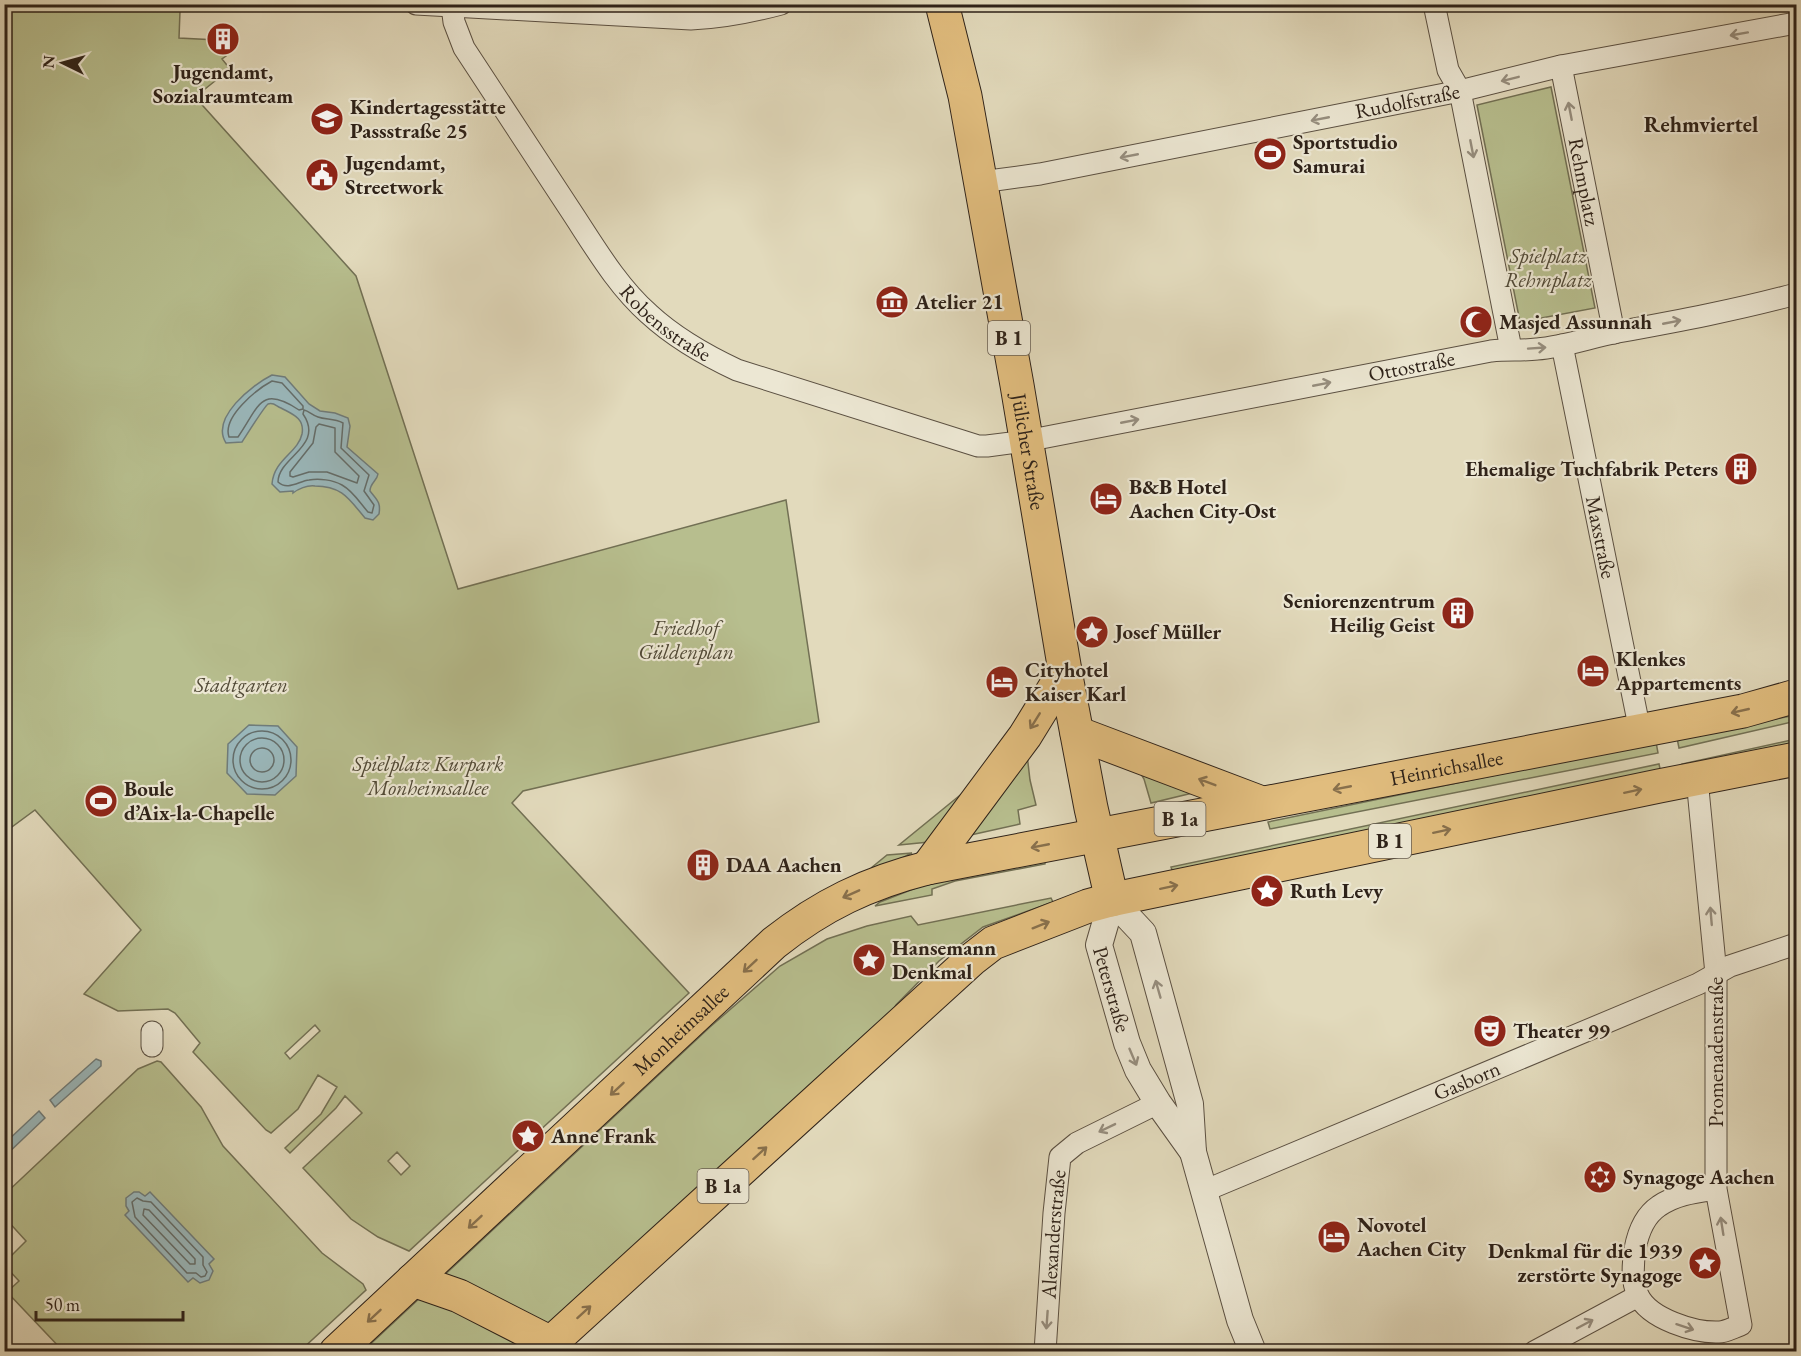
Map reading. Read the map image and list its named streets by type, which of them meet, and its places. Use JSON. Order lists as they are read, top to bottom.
{
  "streets": {
    "main road": [
      "B 1",
      "Jülicher Straße",
      "Heinrichsallee",
      "B 1a",
      "Monheimsallee"
    ],
    "street": [
      "Rudolfstraße",
      "Rehmplatz",
      "Robensstraße",
      "Ottostraße",
      "Maxstraße",
      "Peterstraße",
      "Promenadenstraße",
      "Gasborn",
      "Alexanderstraße"
    ]
  },
  "crossings": [
    ["Rudolfstraße", "Rehmplatz"],
    ["Rudolfstraße", "Jülicher Straße"],
    ["Rehmplatz", "Ottostraße"],
    ["Robensstraße", "Ottostraße"],
    ["Robensstraße", "Jülicher Straße"],
    ["B 1", "Jülicher Straße"],
    ["B 1", "B 1a"],
    ["B 1", "Peterstraße"],
    ["B 1", "Promenadenstraße"],
    ["Ottostraße", "Jülicher Straße"],
    ["Ottostraße", "Maxstraße"],
    ["Jülicher Straße", "Heinrichsallee"],
    ["Jülicher Straße", "B 1a"],
    ["Jülicher Straße", "Peterstraße"],
    ["Jülicher Straße", "Monheimsallee"],
    ["Maxstraße", "Heinrichsallee"],
    ["Heinrichsallee", "Monheimsallee"],
    ["B 1a", "Peterstraße"],
    ["Peterstraße", "Gasborn"],
    ["Peterstraße", "Alexanderstraße"],
    ["Promenadenstraße", "Gasborn"]
  ],
  "one_way": ["Rudolfstraße", "Ottostraße", "Alexanderstraße"],
  "districts": ["Rehmviertel"],
  "parks": [
    "Spielplatz Rehmplatz",
    "Friedhof Güldenplan",
    "Stadtgarten",
    "Spielplatz Kurpark Monheimsallee"
  ],
  "places": {
    "building": [
      "Jugendamt, Sozialraumteam",
      "Ehemalige Tuchfabrik Peters",
      "Seniorenzentrum Heilig Geist",
      "DAA Aachen"
    ],
    "school or university": ["Kindertagesstätte Passstraße 25"],
    "sports": ["Sportstudio Samurai", "Boule d’Aix-la-Chapelle"],
    "public building": ["Jugendamt, Streetwork"],
    "museum": ["Atelier 21"],
    "mosque": ["Masjed Assunnah"],
    "hotel": [
      "B&B Hotel Aachen City-Ost",
      "Klenkes Appartements",
      "Cityhotel Kaiser Karl",
      "Novotel Aachen City"
    ],
    "place": [
      "Josef Müller",
      "Ruth Levy",
      "Hansemann Denkmal",
      "Anne Frank",
      "Denkmal für die 1939 zerstörte Synagoge"
    ],
    "theatre": ["Theater 99"],
    "synagogue": ["Synagoge Aachen"]
  },
  "scale_bar": "50 m",
  "north": "left"
}
